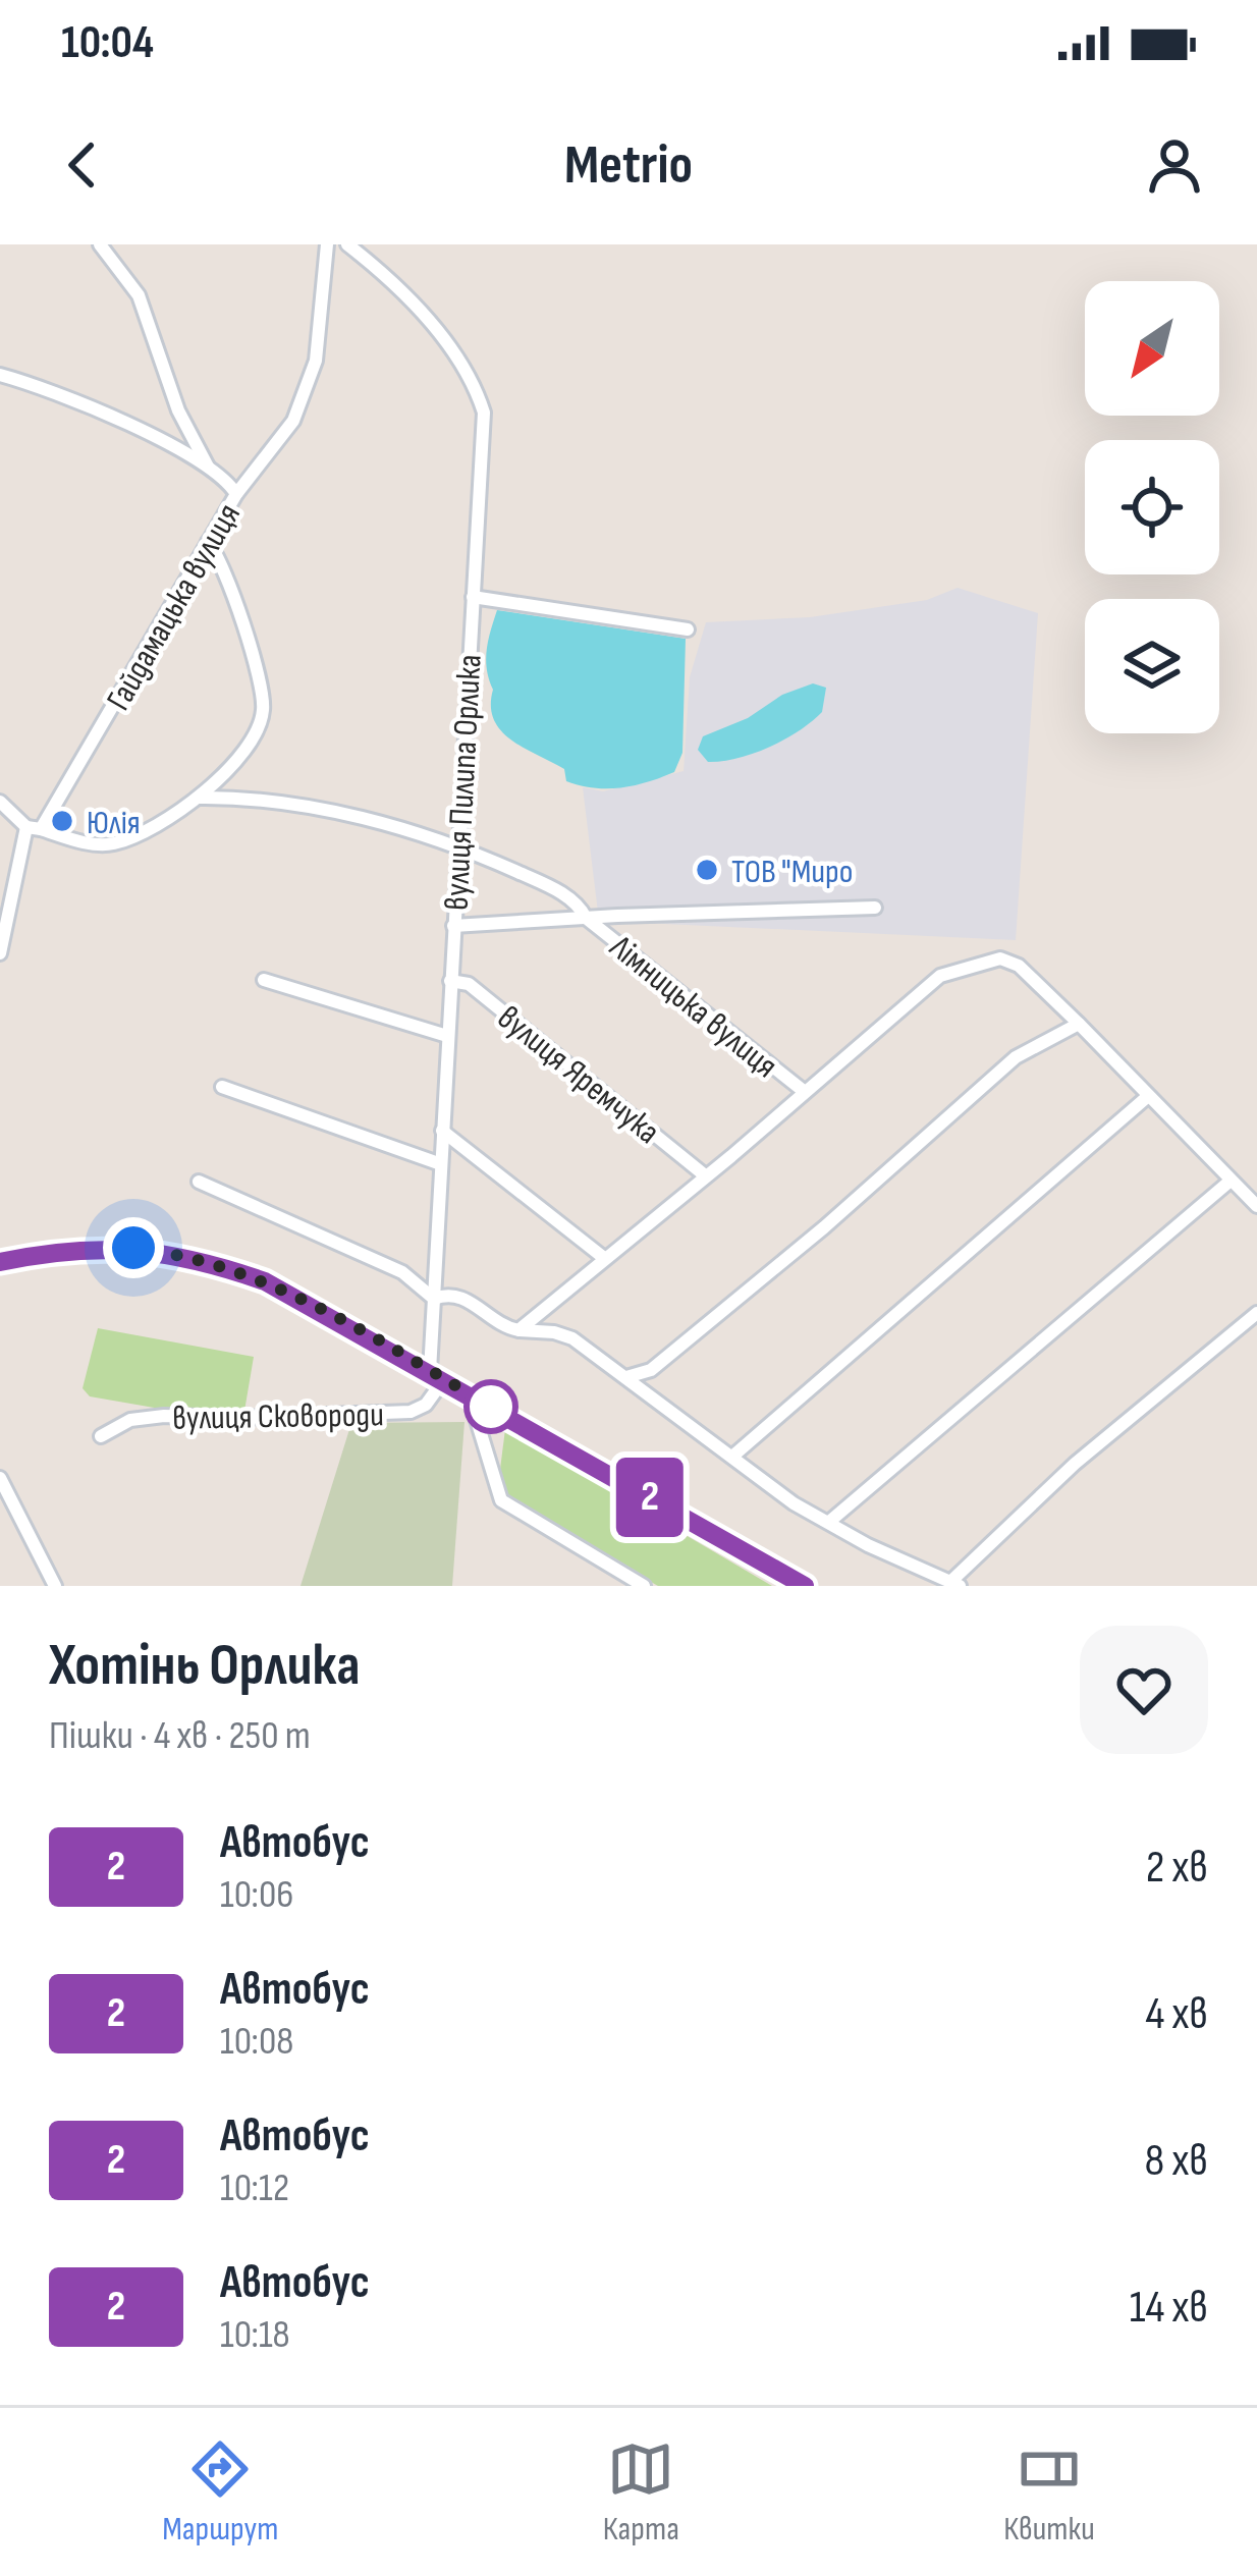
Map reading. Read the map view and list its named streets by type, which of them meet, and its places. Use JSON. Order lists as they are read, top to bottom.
{
  "streets": {
    "street": [
      "Гайдамацька вулиця",
      "вулиця Пилипа Орлика",
      "Лімницька вулиця",
      "вулиця Яремчука",
      "вулиця Сковороди"
    ]
  },
  "crossings": [
    ["вулиця Пилипа Орлика", "Лімницька вулиця"],
    ["вулиця Пилипа Орлика", "вулиця Яремчука"],
    ["вулиця Пилипа Орлика", "вулиця Сковороди"]
  ],
  "places": ["Юлія", "ТОВ \"Миро"],
  "lines": ["bus line 2"],
  "north": "bottom left",
  "page": {
    "status": "10:04",
    "header": "Metrio",
    "on_map": "2",
    "heading": ["Хотінь Орлика", "Пішки · 4 хв · 250 m"],
    "list": [
      {
        "mark": "2",
        "name": "Автобус",
        "note": "10:06",
        "value": "2 хв"
      },
      {
        "mark": "2",
        "name": "Автобус",
        "note": "10:08",
        "value": "4 хв"
      },
      {
        "mark": "2",
        "name": "Автобус",
        "note": "10:12",
        "value": "8 хв"
      },
      {
        "mark": "2",
        "name": "Автобус",
        "note": "10:18",
        "value": "14 хв"
      }
    ],
    "tabs": ["Маршрут", "Карта", "Квитки"]
  }
}
